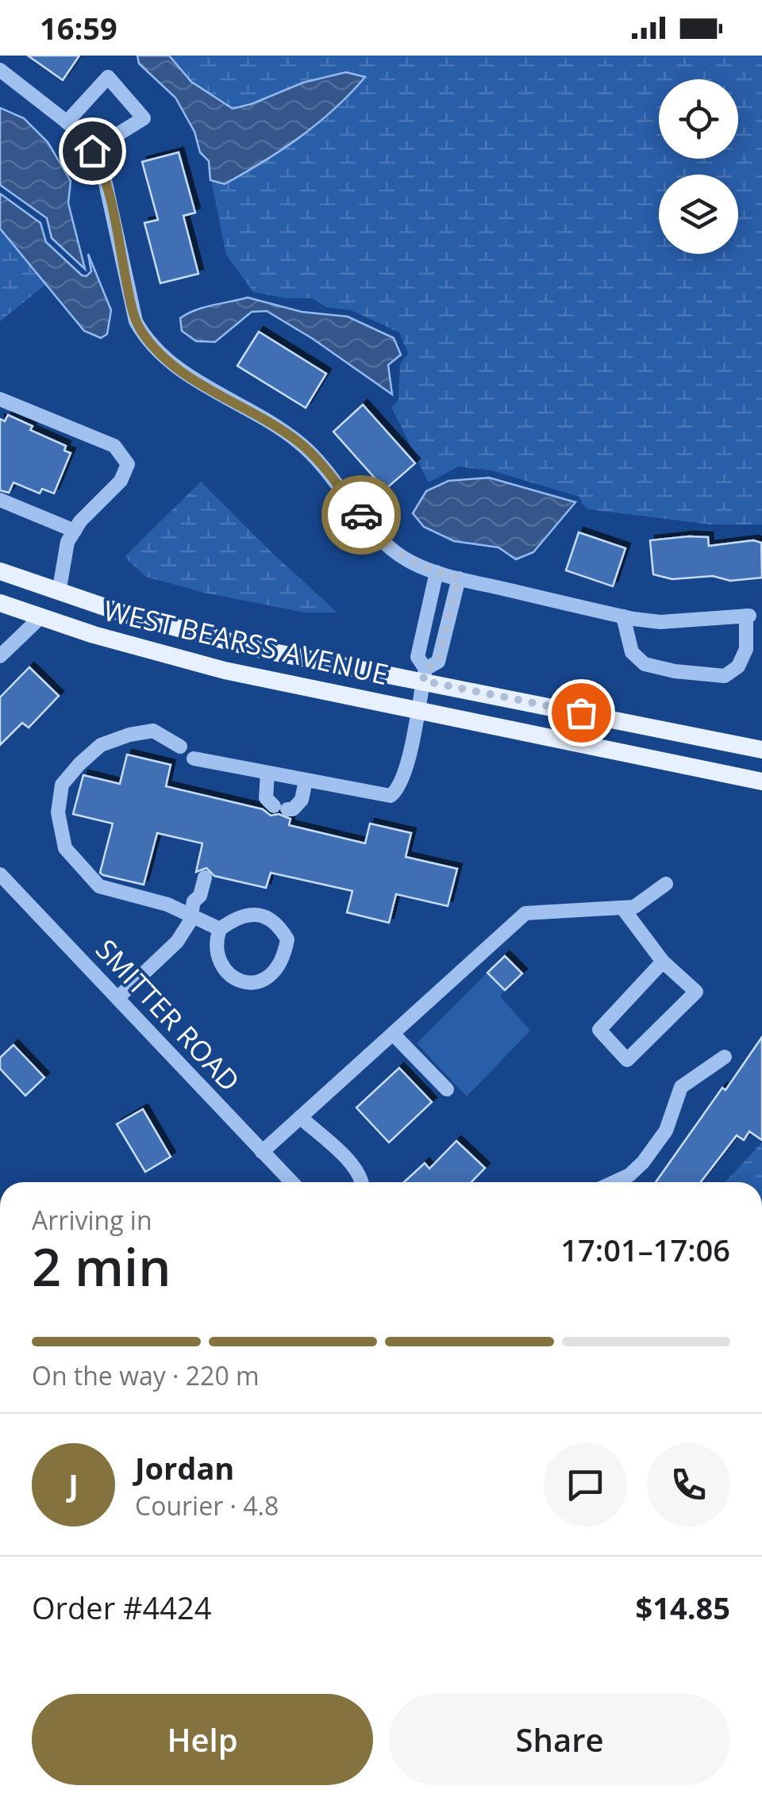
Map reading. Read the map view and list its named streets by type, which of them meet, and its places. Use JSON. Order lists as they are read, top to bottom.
{
  "streets": {
    "main road": ["WEST BEARSS AVENUE"],
    "street": ["SMITTER ROAD"]
  },
  "page": {
    "status": "16:59",
    "heading": ["2 min", "Arriving in", "17:01–17:06"],
    "panel": [
      "Jordan",
      "Courier · 4.8",
      "Order #4424",
      "$14.85"
    ],
    "bar": "On the way · 220 m",
    "round": "J",
    "buttons": ["Help", "Share"]
  }
}
